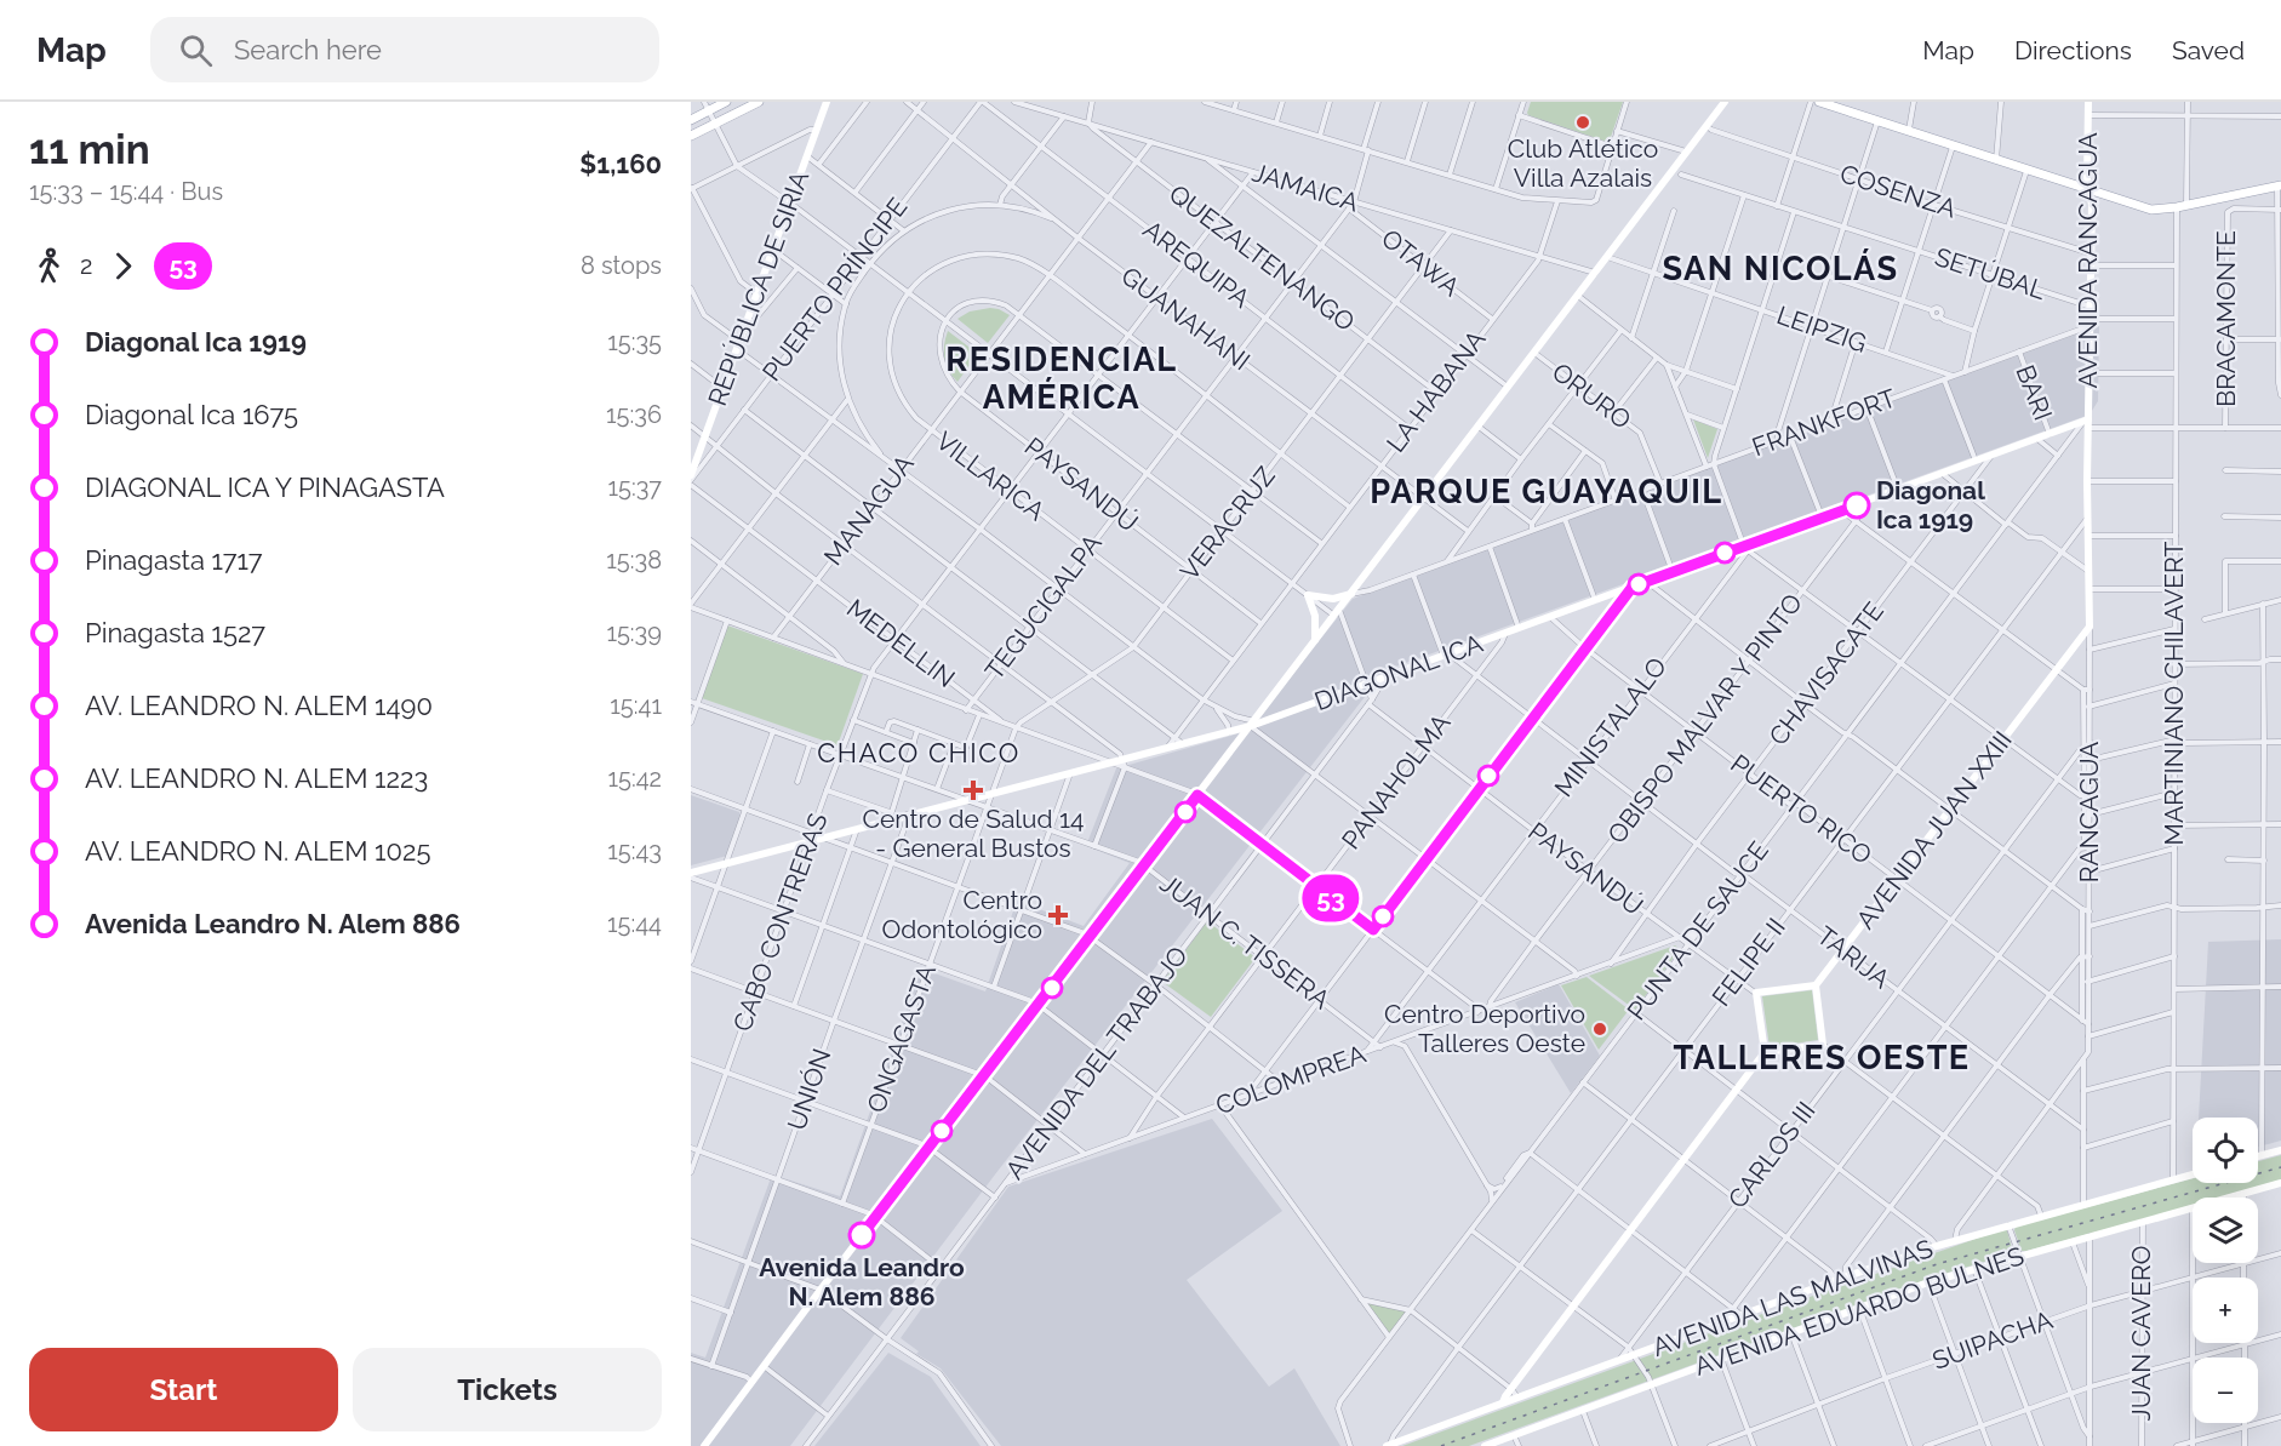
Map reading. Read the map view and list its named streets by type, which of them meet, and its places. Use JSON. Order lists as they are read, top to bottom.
{
  "streets": {
    "main road": [
      "AVENIDA RANCAGUA",
      "REPÚBLICA DE SIRIA",
      "DIAGONAL ICA",
      "AVENIDA JUAN XXIII",
      "AVENIDA LAS MALVINAS",
      "AVENIDA EDUARDO BULNES"
    ],
    "street": [
      "JAMAICA",
      "COSENZA",
      "QUEZALTENANGO",
      "OTAWA",
      "AREQUIPA",
      "SETÚBAL",
      "PUERTO PRÍNCIPE",
      "GUANAHANI",
      "BRACAMONTE",
      "LEIPZIG",
      "LA HABANA",
      "BARI",
      "ORURO",
      "FRANKFORT",
      "VILLARICA",
      "PAYSANDÚ",
      "MANAGUA",
      "VERACRUZ",
      "TEGUCIGALPA",
      "MEDELLIN",
      "CHAVISACATE",
      "MARTINIANO CHILAVERT",
      "OBISPO MALVAR Y PINTO",
      "MINISTALALO",
      "PANAHOLMA",
      "PUERTO RICO",
      "RANCAGUA",
      "CABO CONTRERAS",
      "PUNTA DE SAUCE",
      "JUAN C. TISSERA",
      "TARIJA",
      "FELIPE II",
      "ONGAGASTA",
      "AVENIDA DEL TRABAJO",
      "COLOMPREA",
      "UNIÓN",
      "CARLOS III",
      "JUAN CAVERO",
      "SUIPACHA"
    ]
  },
  "crossings": [
    ["JAMAICA", "QUEZALTENANGO"],
    ["JAMAICA", "LA HABANA"],
    ["JAMAICA", "MANAGUA"],
    ["JAMAICA", "VERACRUZ"],
    ["JAMAICA", "TEGUCIGALPA"],
    ["JAMAICA", "CABO CONTRERAS"],
    ["COSENZA", "AVENIDA RANCAGUA"],
    ["QUEZALTENANGO", "LA HABANA"],
    ["QUEZALTENANGO", "MANAGUA"],
    ["QUEZALTENANGO", "VERACRUZ"],
    ["QUEZALTENANGO", "TEGUCIGALPA"],
    ["QUEZALTENANGO", "CABO CONTRERAS"],
    ["AVENIDA RANCAGUA", "SETÚBAL"],
    ["AVENIDA RANCAGUA", "FRANKFORT"],
    ["AVENIDA RANCAGUA", "DIAGONAL ICA"],
    ["AVENIDA RANCAGUA", "PUNTA DE SAUCE"],
    ["OTAWA", "LA HABANA"],
    ["OTAWA", "VERACRUZ"],
    ["OTAWA", "TEGUCIGALPA"],
    ["AREQUIPA", "PUERTO PRÍNCIPE"],
    ["AREQUIPA", "LA HABANA"],
    ["AREQUIPA", "MANAGUA"],
    ["AREQUIPA", "VERACRUZ"],
    ["AREQUIPA", "TEGUCIGALPA"],
    ["AREQUIPA", "CABO CONTRERAS"],
    ["REPÚBLICA DE SIRIA", "PUERTO PRÍNCIPE"],
    ["PUERTO PRÍNCIPE", "GUANAHANI"],
    ["GUANAHANI", "LA HABANA"],
    ["GUANAHANI", "MANAGUA"],
    ["GUANAHANI", "VERACRUZ"],
    ["GUANAHANI", "TEGUCIGALPA"],
    ["GUANAHANI", "CABO CONTRERAS"],
    ["LEIPZIG", "FRANKFORT"],
    ["LA HABANA", "VILLARICA"],
    ["LA HABANA", "PAYSANDÚ"],
    ["LA HABANA", "DIAGONAL ICA"],
    ["BARI", "FRANKFORT"],
    ["BARI", "DIAGONAL ICA"],
    ["BARI", "PUNTA DE SAUCE"],
    ["ORURO", "FRANKFORT"],
    ["VILLARICA", "MANAGUA"],
    ["VILLARICA", "VERACRUZ"],
    ["VILLARICA", "TEGUCIGALPA"],
    ["VILLARICA", "CABO CONTRERAS"],
    ["PAYSANDÚ", "MANAGUA"],
    ["PAYSANDÚ", "VERACRUZ"],
    ["PAYSANDÚ", "TEGUCIGALPA"],
    ["PAYSANDÚ", "CHAVISACATE"],
    ["PAYSANDÚ", "OBISPO MALVAR Y PINTO"],
    ["PAYSANDÚ", "MINISTALALO"],
    ["PAYSANDÚ", "PANAHOLMA"],
    ["PAYSANDÚ", "CABO CONTRERAS"],
    ["PAYSANDÚ", "PUNTA DE SAUCE"],
    ["PAYSANDÚ", "FELIPE II"],
    ["PAYSANDÚ", "AVENIDA DEL TRABAJO"],
    ["PAYSANDÚ", "COLOMPREA"],
    ["MANAGUA", "MEDELLIN"],
    ["TEGUCIGALPA", "MEDELLIN"],
    ["MEDELLIN", "CABO CONTRERAS"],
    ["DIAGONAL ICA", "CHAVISACATE"],
    ["DIAGONAL ICA", "OBISPO MALVAR Y PINTO"],
    ["DIAGONAL ICA", "MINISTALALO"],
    ["DIAGONAL ICA", "PANAHOLMA"],
    ["DIAGONAL ICA", "PUERTO RICO"],
    ["DIAGONAL ICA", "CABO CONTRERAS"],
    ["DIAGONAL ICA", "PUNTA DE SAUCE"],
    ["DIAGONAL ICA", "JUAN C. TISSERA"],
    ["DIAGONAL ICA", "TARIJA"],
    ["DIAGONAL ICA", "ONGAGASTA"],
    ["DIAGONAL ICA", "AVENIDA DEL TRABAJO"],
    ["DIAGONAL ICA", "UNIÓN"],
    ["CHAVISACATE", "PUERTO RICO"],
    ["CHAVISACATE", "TARIJA"],
    ["CHAVISACATE", "COLOMPREA"],
    ["MARTINIANO CHILAVERT", "AVENIDA LAS MALVINAS"],
    ["OBISPO MALVAR Y PINTO", "PUERTO RICO"],
    ["OBISPO MALVAR Y PINTO", "TARIJA"],
    ["OBISPO MALVAR Y PINTO", "COLOMPREA"],
    ["MINISTALALO", "PUERTO RICO"],
    ["MINISTALALO", "JUAN C. TISSERA"],
    ["MINISTALALO", "TARIJA"],
    ["MINISTALALO", "COLOMPREA"],
    ["PANAHOLMA", "JUAN C. TISSERA"],
    ["PANAHOLMA", "TARIJA"],
    ["PANAHOLMA", "COLOMPREA"],
    ["PUERTO RICO", "RANCAGUA"],
    ["PUERTO RICO", "AVENIDA JUAN XXIII"],
    ["PUERTO RICO", "PUNTA DE SAUCE"],
    ["PUERTO RICO", "FELIPE II"],
    ["PUERTO RICO", "CARLOS III"],
    ["RANCAGUA", "TARIJA"],
    ["RANCAGUA", "CARLOS III"],
    ["RANCAGUA", "AVENIDA LAS MALVINAS"],
    ["AVENIDA JUAN XXIII", "TARIJA"],
    ["CABO CONTRERAS", "JUAN C. TISSERA"],
    ["PUNTA DE SAUCE", "TARIJA"],
    ["PUNTA DE SAUCE", "COLOMPREA"],
    ["JUAN C. TISSERA", "ONGAGASTA"],
    ["JUAN C. TISSERA", "AVENIDA DEL TRABAJO"],
    ["JUAN C. TISSERA", "COLOMPREA"],
    ["TARIJA", "FELIPE II"],
    ["TARIJA", "CARLOS III"],
    ["FELIPE II", "AVENIDA LAS MALVINAS"],
    ["AVENIDA DEL TRABAJO", "COLOMPREA"],
    ["CARLOS III", "AVENIDA LAS MALVINAS"],
    ["AVENIDA EDUARDO BULNES", "JUAN CAVERO"],
    ["JUAN CAVERO", "SUIPACHA"]
  ],
  "districts": [
    "SAN NICOLÁS",
    "RESIDENCIAL AMÉRICA",
    "PARQUE GUAYAQUIL",
    "CHACO CHICO",
    "TALLERES OESTE"
  ],
  "places": {
    "other": [
      "Club Atlético Villa Azalais",
      "Diagonal Ica 1919",
      "Centro Deportivo Talleres Oeste",
      "Avenida Leandro N. Alem 886"
    ],
    "health": ["Centro de Salud 14 - General Bustos", "Centro Odontológico"]
  },
  "lines": ["bus line 53"],
  "page": {
    "header": "Map",
    "search": "Search here",
    "nav": ["Map", "Directions", "Saved"],
    "heading": ["11 min", "15:33 – 15:44 · Bus", "$1,160"],
    "on_map": "53",
    "legs": ["2", "53", "8 stops"],
    "list": [
      {
        "name": "Diagonal Ica 1919",
        "value": "15:35"
      },
      {
        "name": "Diagonal Ica 1675",
        "value": "15:36"
      },
      {
        "name": "DIAGONAL ICA Y PINAGASTA",
        "value": "15:37"
      },
      {
        "name": "Pinagasta 1717",
        "value": "15:38"
      },
      {
        "name": "Pinagasta 1527",
        "value": "15:39"
      },
      {
        "name": "AV. LEANDRO N. ALEM 1490",
        "value": "15:41"
      },
      {
        "name": "AV. LEANDRO N. ALEM 1223",
        "value": "15:42"
      },
      {
        "name": "AV. LEANDRO N. ALEM 1025",
        "value": "15:43"
      },
      {
        "name": "Avenida Leandro N. Alem 886",
        "value": "15:44"
      }
    ],
    "map_buttons": ["+", "−"],
    "buttons": ["Start", "Tickets"]
  }
}
